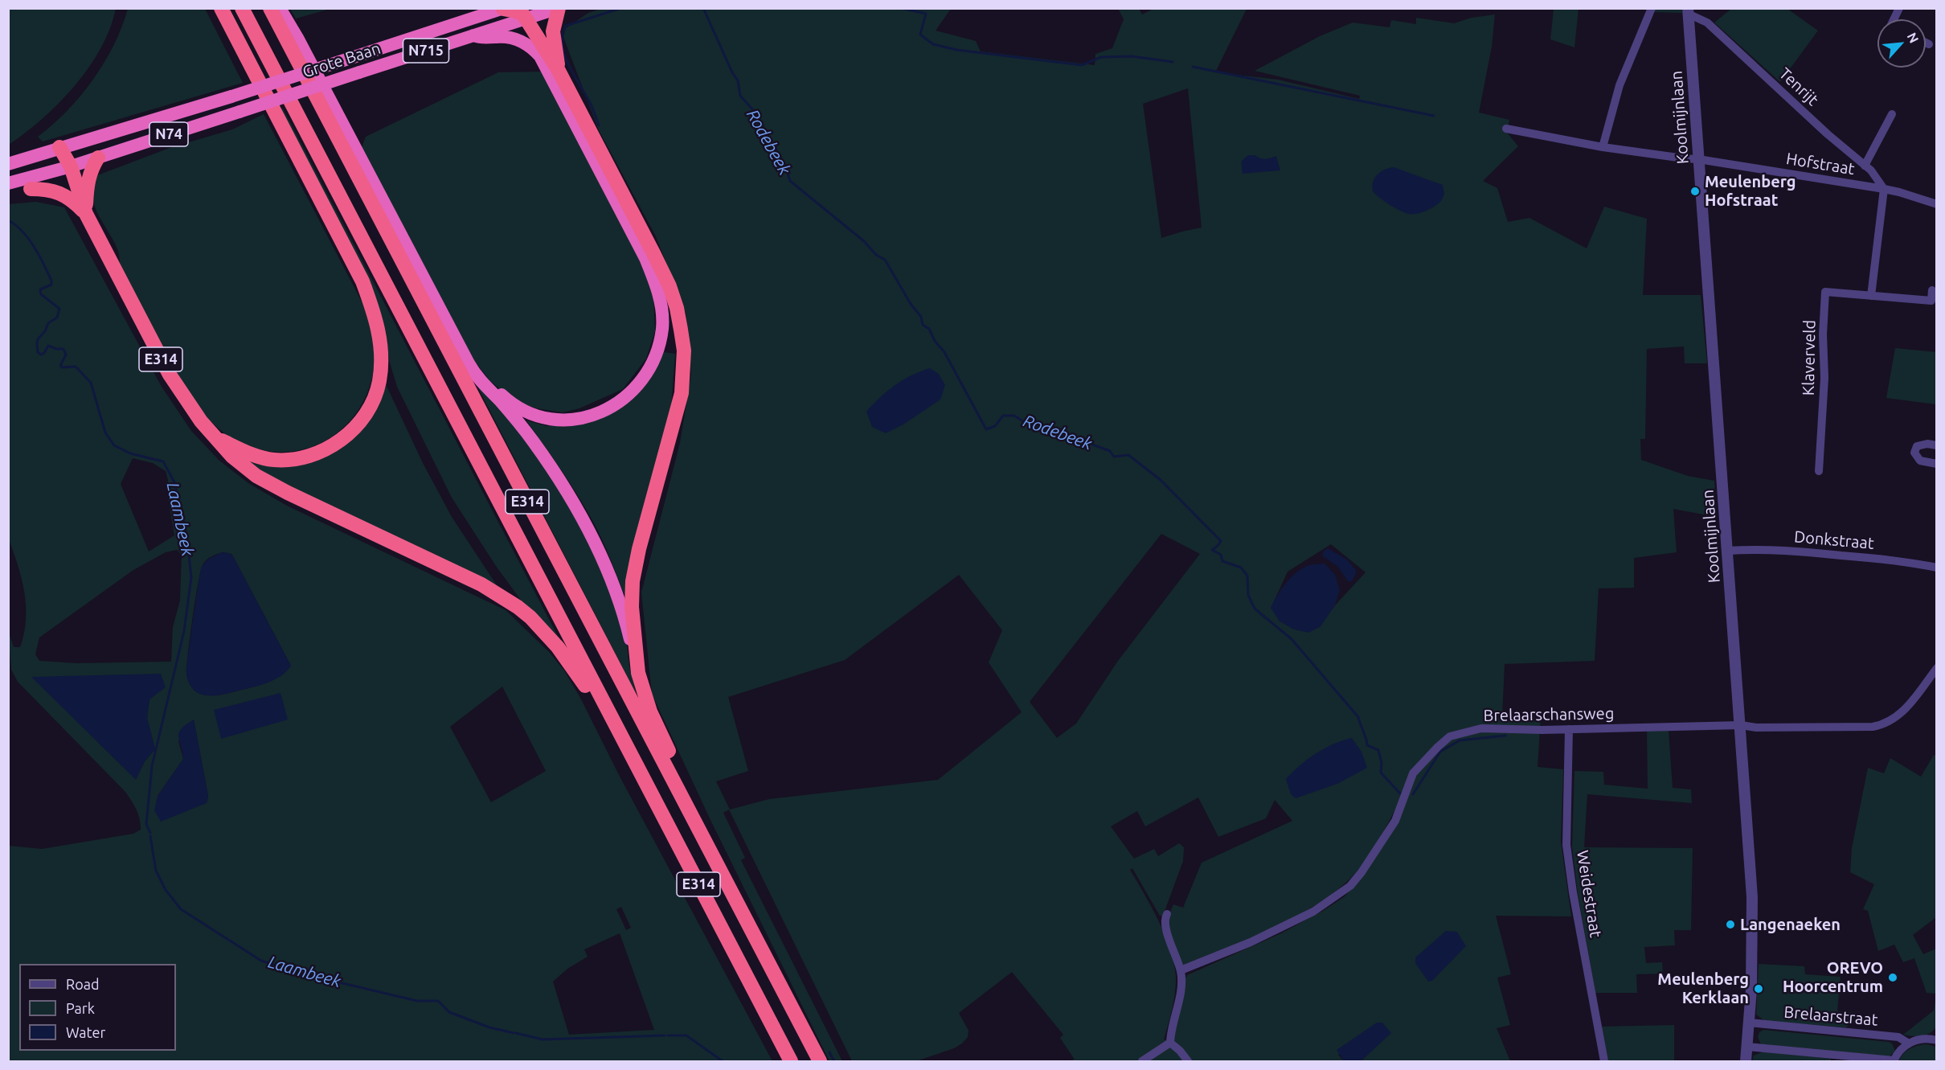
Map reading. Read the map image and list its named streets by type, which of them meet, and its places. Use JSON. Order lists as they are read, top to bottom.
{
  "streets": {
    "highway": [
      "N715",
      "Grote Baan",
      "N74",
      "E314"
    ],
    "street": [
      "Tenrijt",
      "Koolmijnlaan",
      "Hofstraat",
      "Klaverveld",
      "Donkstraat",
      "Brelaarschansweg",
      "Weidestraat",
      "Brelaarstraat"
    ]
  },
  "crossings": [
    ["Grote Baan", "N74"],
    ["Grote Baan", "E314"],
    ["Tenrijt", "Koolmijnlaan"],
    ["Tenrijt", "Hofstraat"],
    ["Koolmijnlaan", "Hofstraat"],
    ["Koolmijnlaan", "Donkstraat"],
    ["Koolmijnlaan", "Brelaarschansweg"],
    ["Koolmijnlaan", "Brelaarstraat"],
    ["N74", "E314"],
    ["Brelaarschansweg", "Weidestraat"]
  ],
  "water": ["Rodebeek", "Laambeek"],
  "places": [
    "Meulenberg Hofstraat",
    "Langenaeken",
    "OREVO Hoorcentrum",
    "Meulenberg Kerklaan"
  ],
  "legend": ["Road", "Park", "Water"],
  "north": "top right"
}
